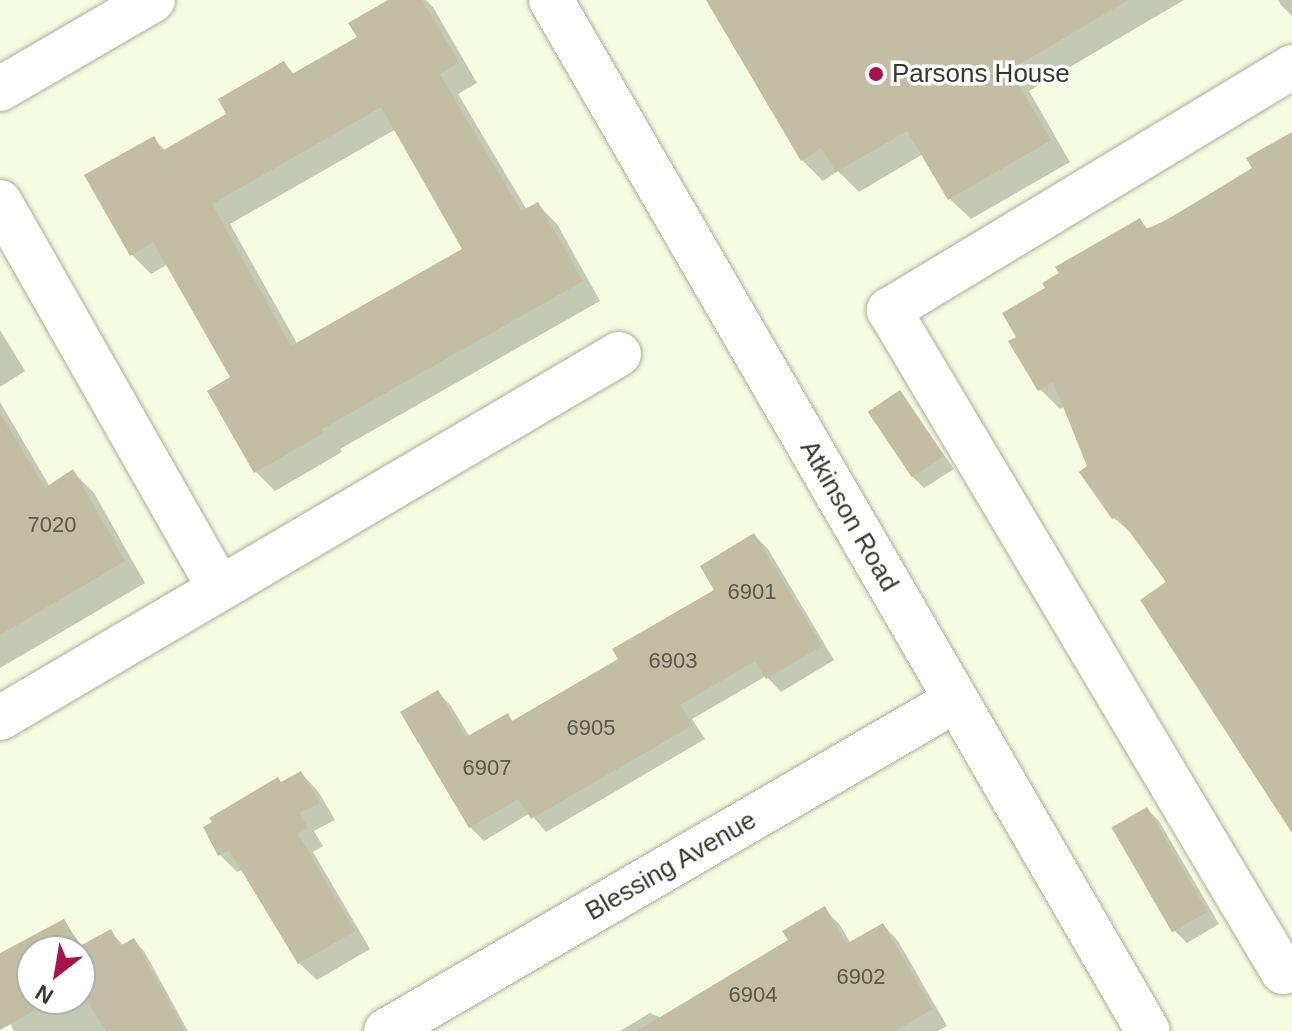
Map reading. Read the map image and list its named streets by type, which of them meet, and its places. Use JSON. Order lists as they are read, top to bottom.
{
  "streets": {
    "street": ["Atkinson Road", "Blessing Avenue"]
  },
  "crossings": [
    ["Atkinson Road", "Blessing Avenue"]
  ],
  "places": ["Parsons House"],
  "house_numbers": [
    "7020",
    "6901",
    "6903",
    "6905",
    "6907",
    "6902",
    "6904"
  ],
  "north": "bottom left"
}
